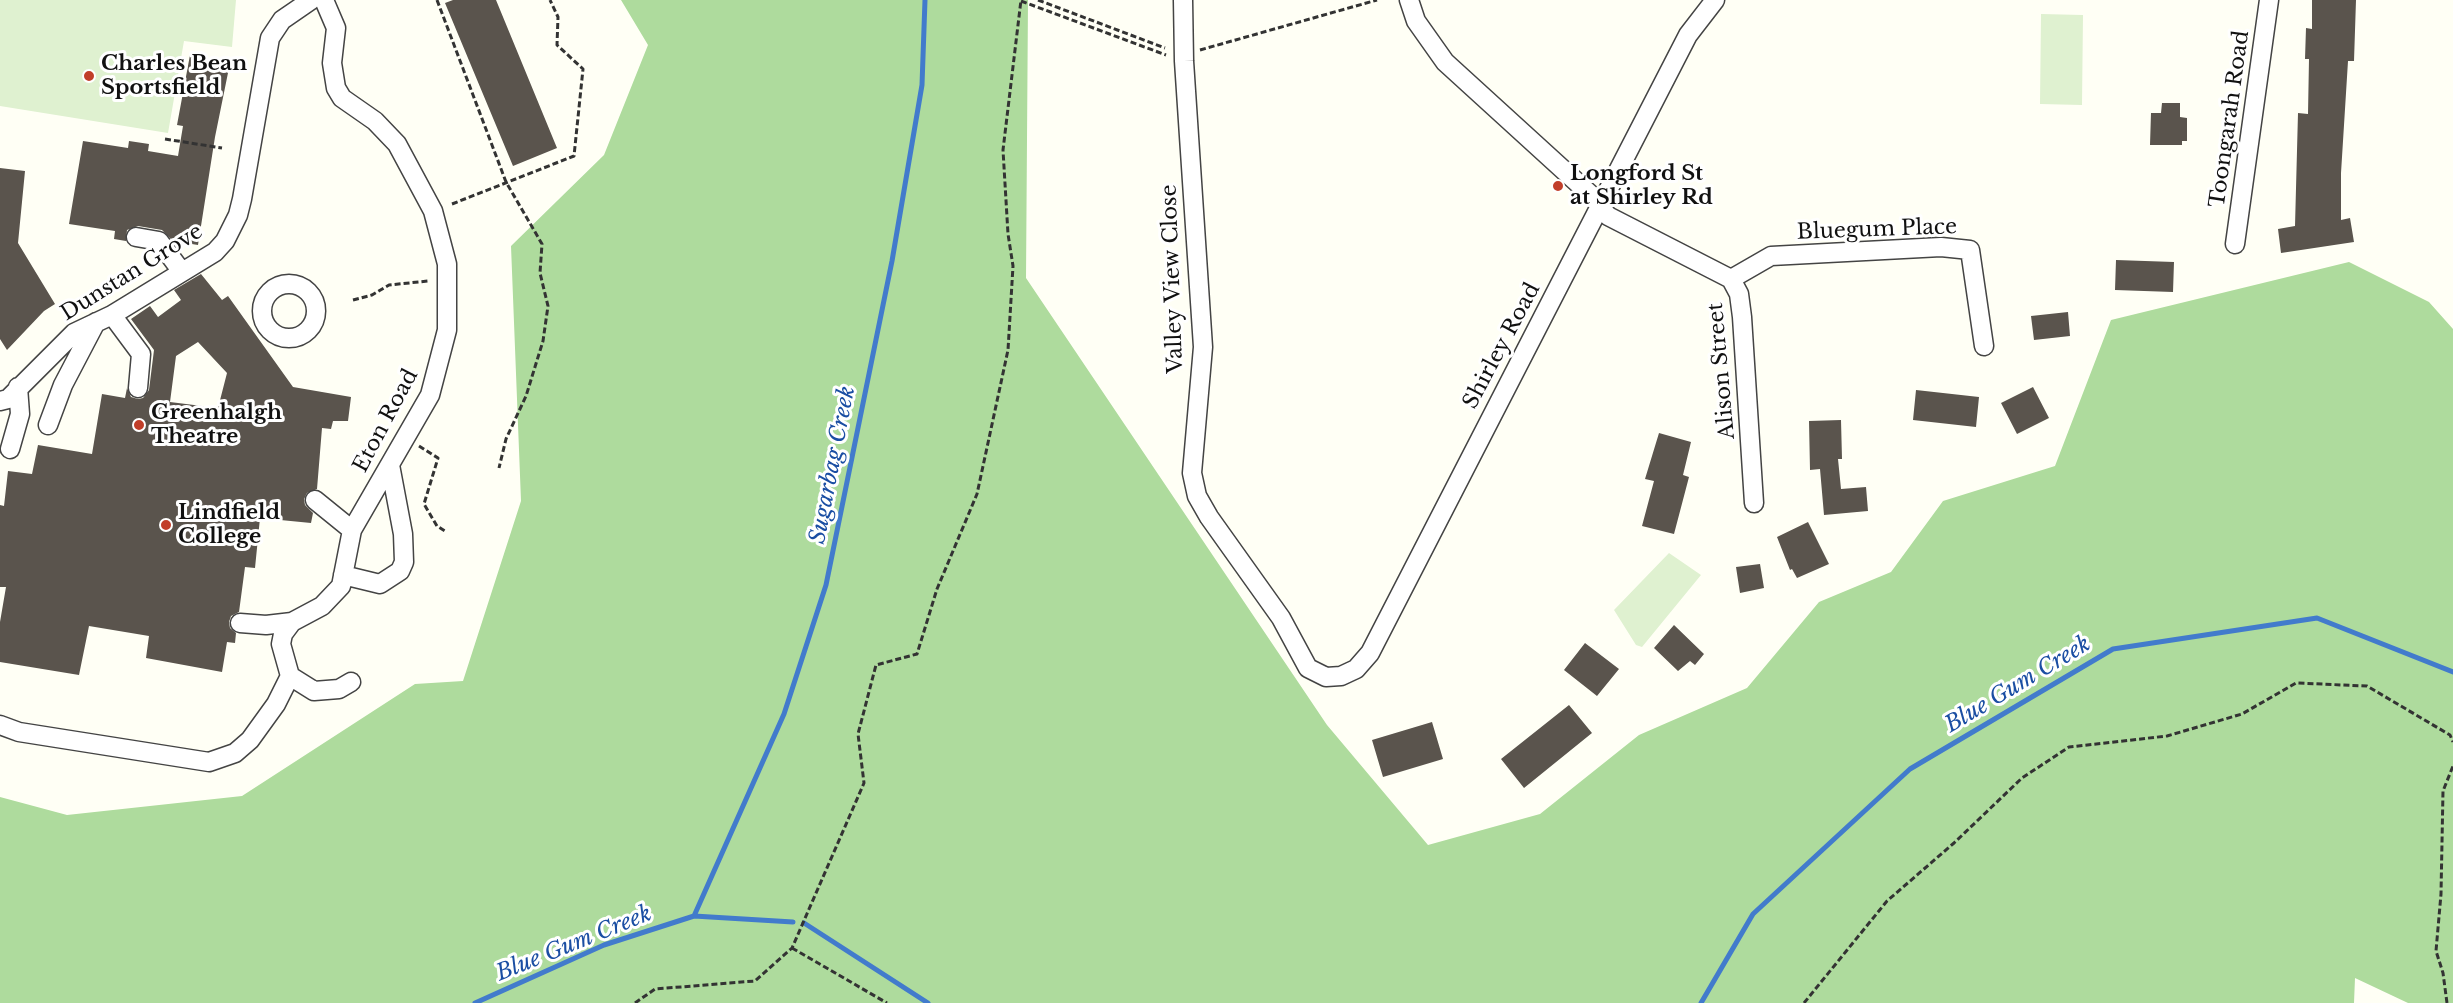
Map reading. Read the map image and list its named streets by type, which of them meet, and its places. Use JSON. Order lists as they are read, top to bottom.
{
  "streets": {
    "street": [
      "Toongarah Road",
      "Bluegum Place",
      "Dunstan Grove",
      "Valley View Close",
      "Shirley Road",
      "Alison Street",
      "Eton Road"
    ]
  },
  "crossings": [
    ["Bluegum Place", "Alison Street"],
    ["Valley View Close", "Shirley Road"],
    ["Shirley Road", "Alison Street"]
  ],
  "water": ["Sugarbag Creek", "Blue Gum Creek"],
  "places": [
    "Charles Bean Sportsfield",
    "Longford St at Shirley Rd",
    "Greenhalgh Theatre",
    "Lindfield College"
  ]
}
